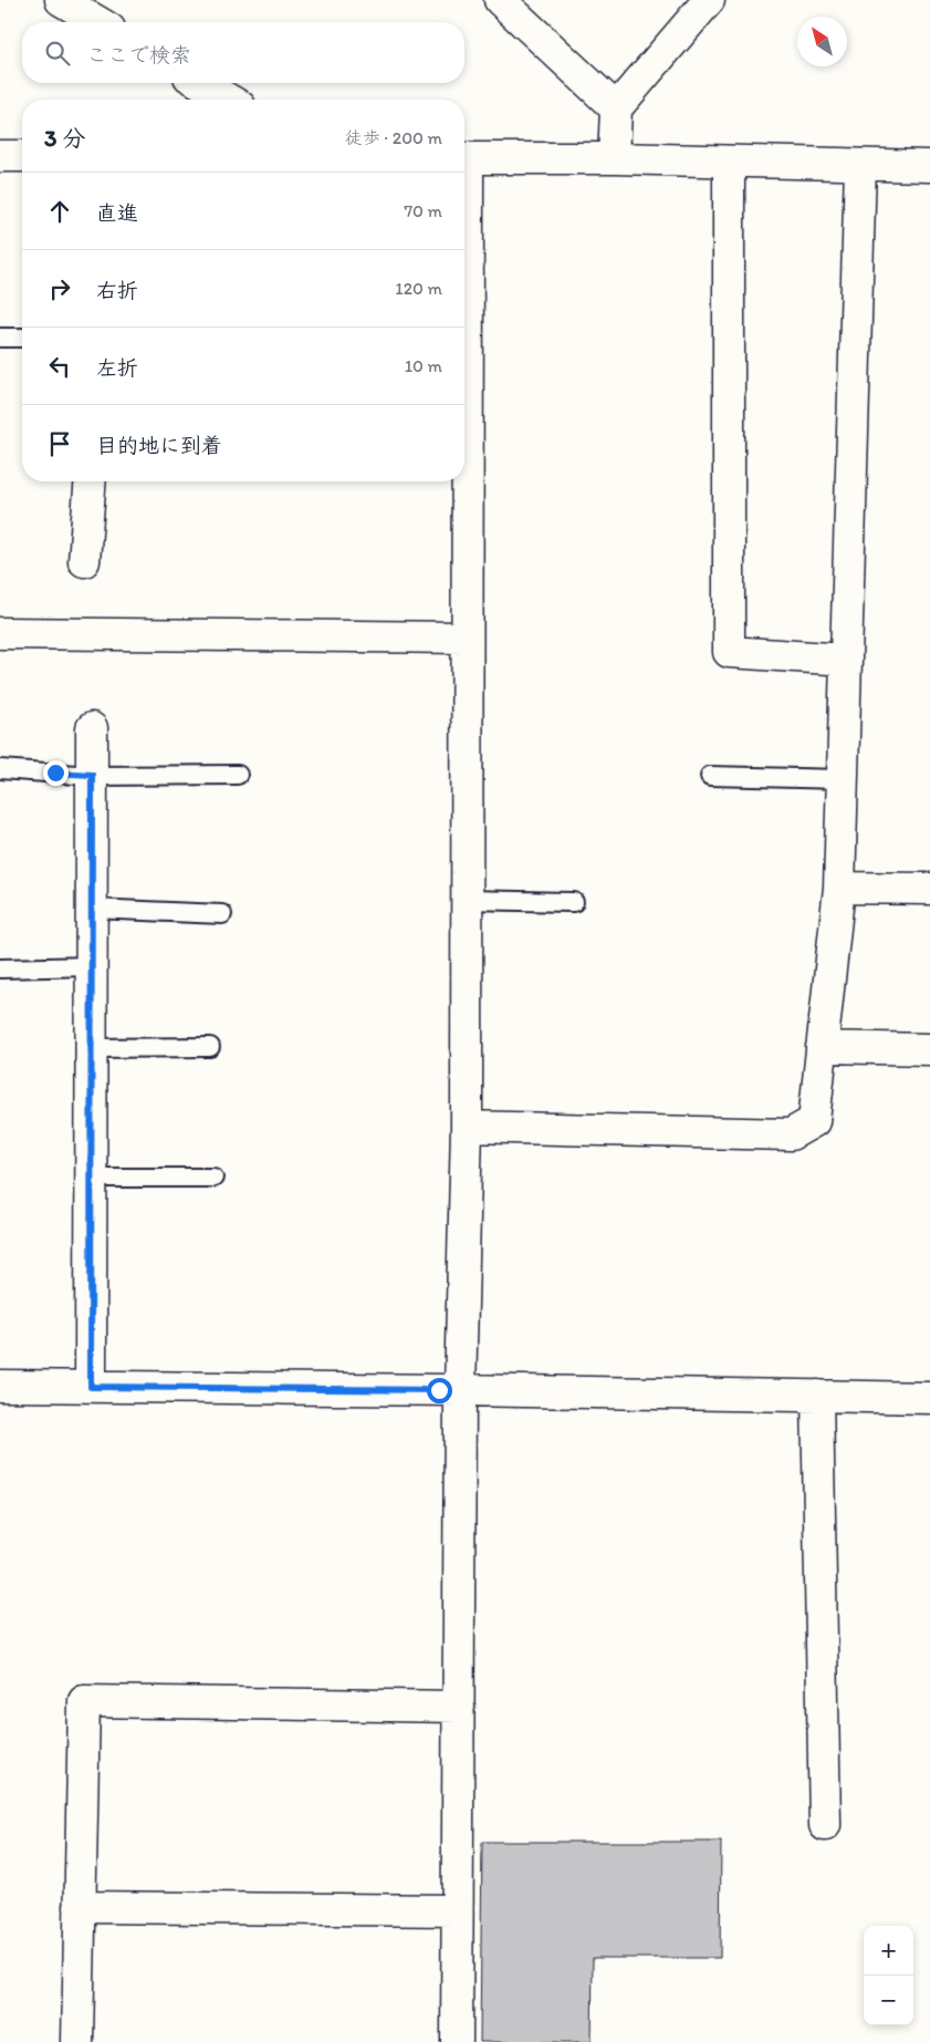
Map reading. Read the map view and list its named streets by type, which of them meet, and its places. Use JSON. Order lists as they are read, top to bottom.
{
  "north": "top left",
  "page": {
    "search": "ここで検索",
    "heading": ["3 分", "徒歩 · 200 m"],
    "list": [
      ["直進", "70 m"],
      ["右折", "120 m"],
      ["左折", "10 m"],
      "目的地に到着"
    ],
    "map_buttons": ["+", "−"]
  }
}
